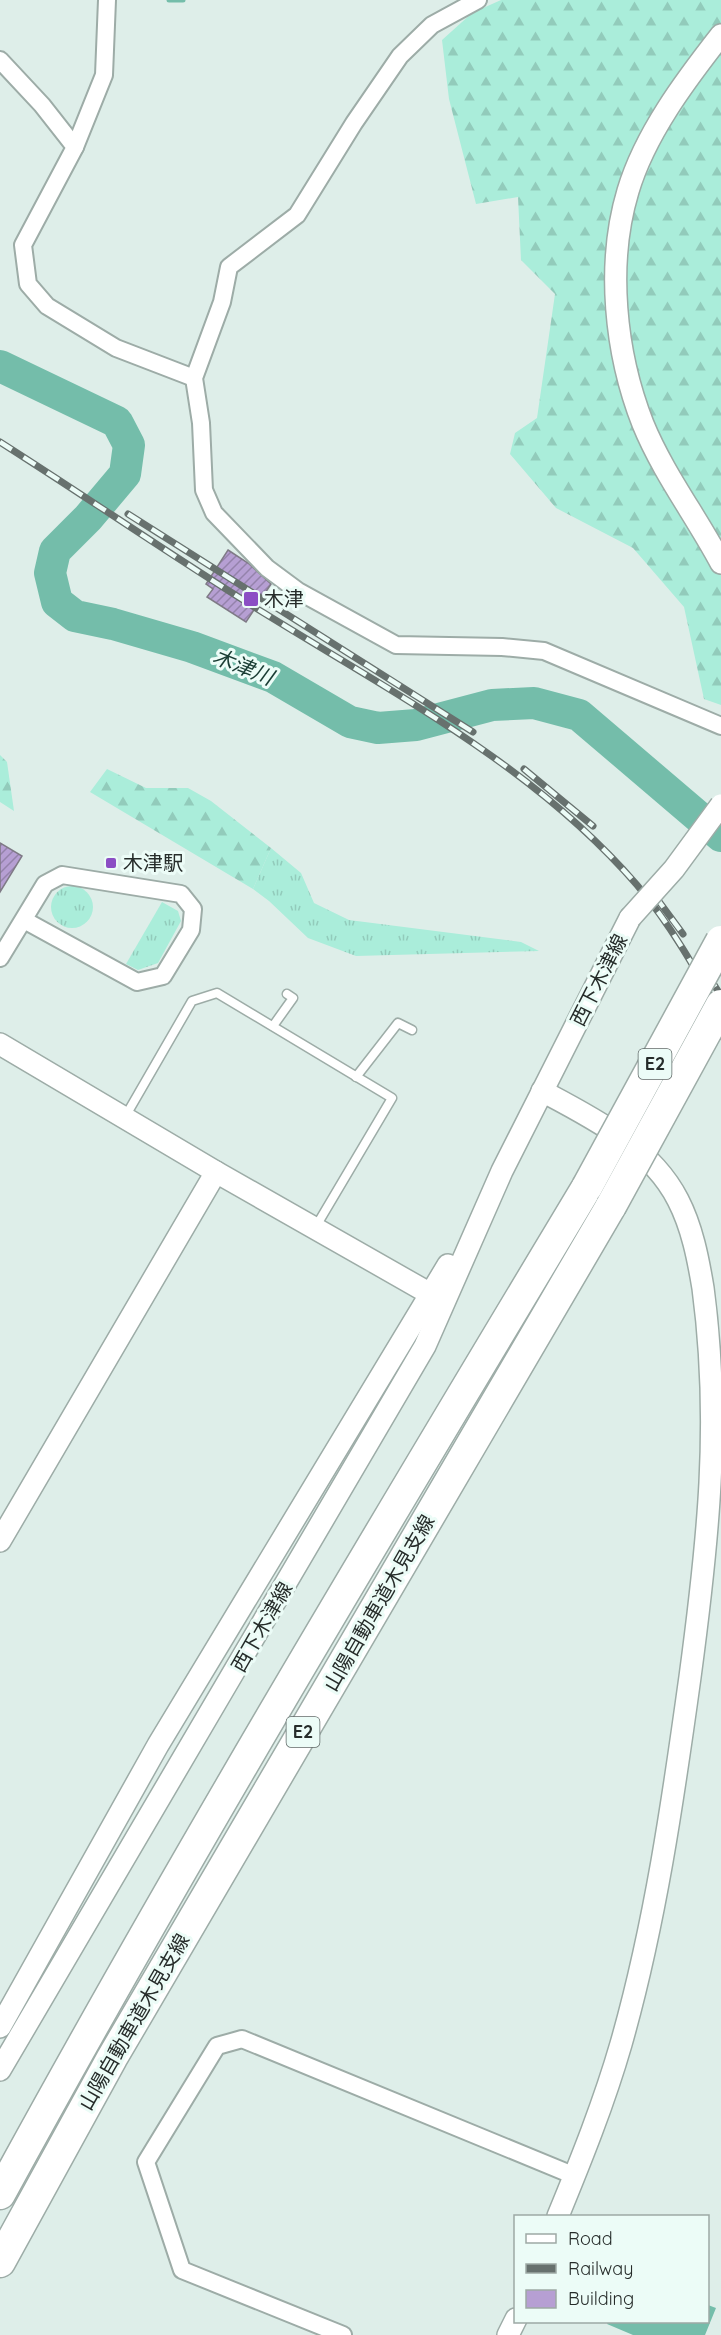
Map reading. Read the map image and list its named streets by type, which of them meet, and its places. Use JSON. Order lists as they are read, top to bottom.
{
  "streets": {
    "highway": ["E2", "山陽自動車道木見支線"],
    "street": ["西下木津線"]
  },
  "water": ["木津川"],
  "places": {
    "transit": ["木津", "木津駅"]
  },
  "legend": ["Road", "Railway", "Building"]
}
